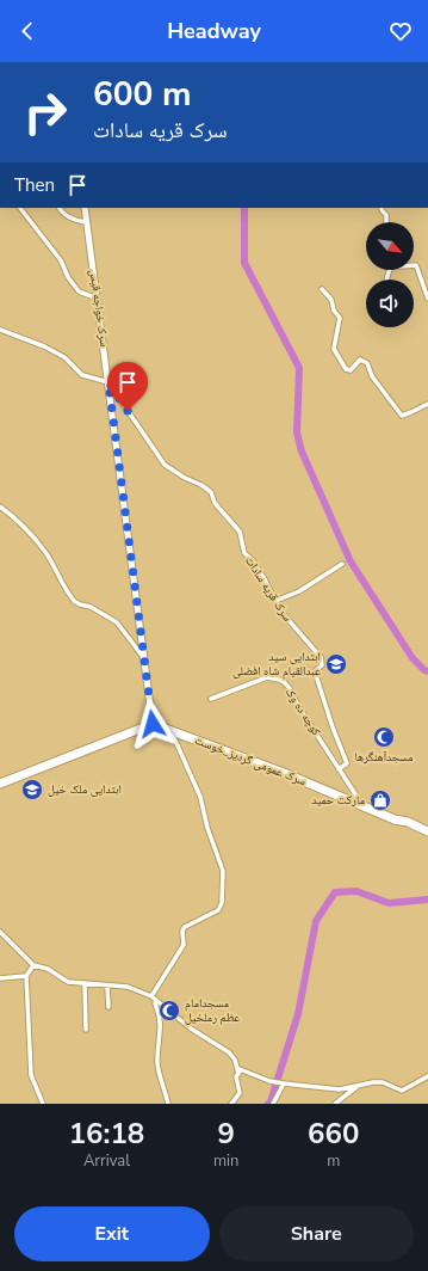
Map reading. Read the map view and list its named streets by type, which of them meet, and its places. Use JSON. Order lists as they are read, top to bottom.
{
  "streets": {
    "highway": ["سرک عمومی گردیز_خوست"],
    "street": ["سرک خواجه قیس", "سرک قریه سادات", "کوچه ده وک"]
  },
  "crossings": [
    ["سرک خواجه قیس", "سرک قریه سادات"],
    ["سرک خواجه قیس", "سرک عمومی گردیز_خوست"],
    ["سرک قریه سادات", "کوچه ده وک"],
    ["کوچه ده وک", "سرک عمومی گردیز_خوست"]
  ],
  "places": {
    "school or university": ["ابتدایی سید عبدالقیام شاه افضلی", "ابتدایی ملک خیل"],
    "mosque": ["مسجدآهنگرها", "مسجدامام عظم رملخیل"],
    "shop": ["مارکت حمید"]
  },
  "north": "bottom right",
  "page": {
    "header": "Headway",
    "turn": ["600 m", "سرک قریه سادات"],
    "then": "Then",
    "eta": [
      "16:18",
      "Arrival",
      "9",
      "min",
      "660",
      "m"
    ],
    "buttons": ["Exit", "Share"]
  }
}
